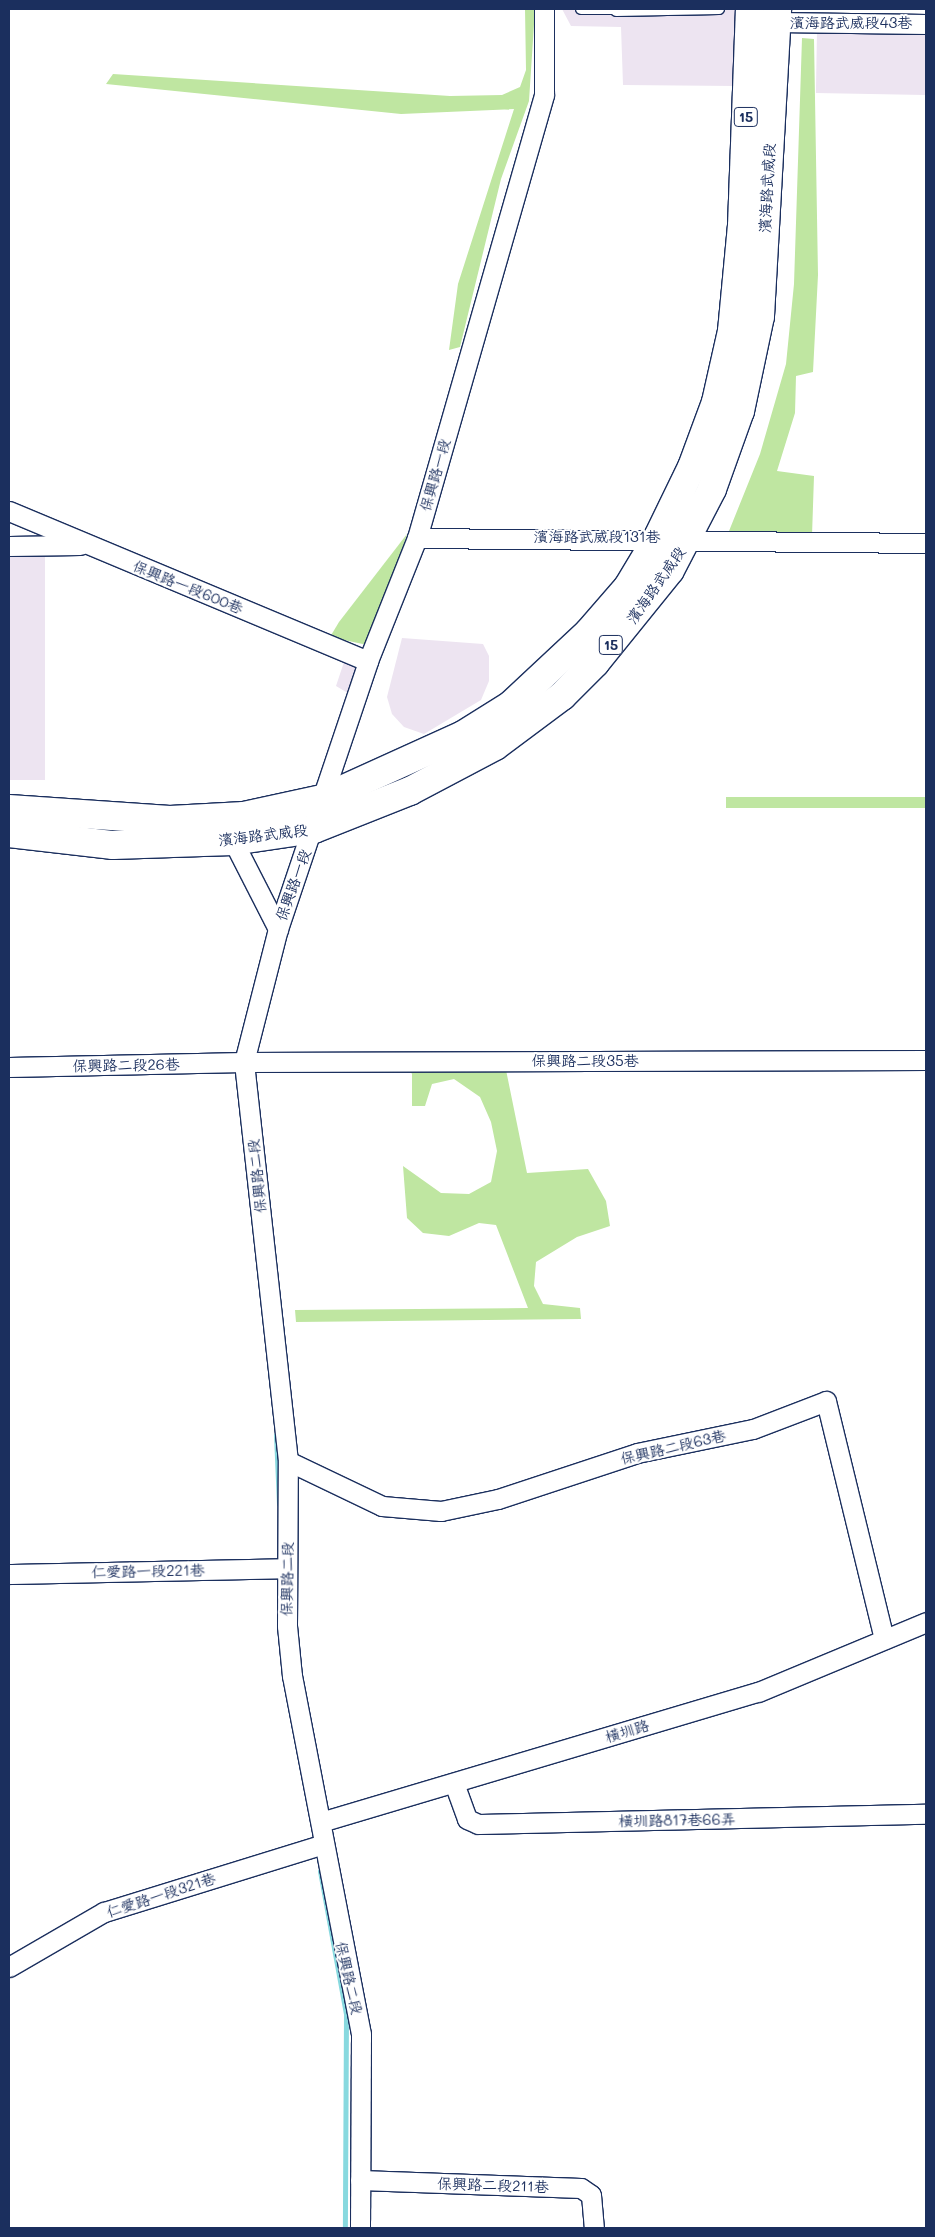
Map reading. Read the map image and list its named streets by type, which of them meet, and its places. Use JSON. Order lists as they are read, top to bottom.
{
  "streets": {
    "main road": ["15", "濱海路武威段"],
    "street": [
      "濱海路武威段43巷",
      "保興路一段",
      "濱海路武威段131巷",
      "保興路一段600巷",
      "保興路二段35巷",
      "保興路二段26巷",
      "保興路二段",
      "保興路二段63巷",
      "仁愛路一段221巷",
      "橫圳路",
      "橫圳路817巷66弄",
      "仁愛路一段321巷",
      "保興路二段211巷"
    ]
  },
  "crossings": [
    ["濱海路武威段43巷", "濱海路武威段"],
    ["濱海路武威段", "保興路一段"],
    ["濱海路武威段", "濱海路武威段131巷"],
    ["保興路一段", "濱海路武威段131巷"],
    ["保興路一段", "保興路一段600巷"],
    ["保興路一段", "保興路二段"],
    ["保興路二段35巷", "保興路二段26巷"],
    ["保興路二段35巷", "保興路二段"],
    ["保興路二段26巷", "保興路二段"],
    ["保興路二段", "保興路二段63巷"],
    ["保興路二段", "仁愛路一段221巷"],
    ["保興路二段", "橫圳路"],
    ["保興路二段", "仁愛路一段321巷"],
    ["保興路二段", "保興路二段211巷"],
    ["保興路二段63巷", "橫圳路"],
    ["橫圳路", "橫圳路817巷66弄"]
  ]
}
